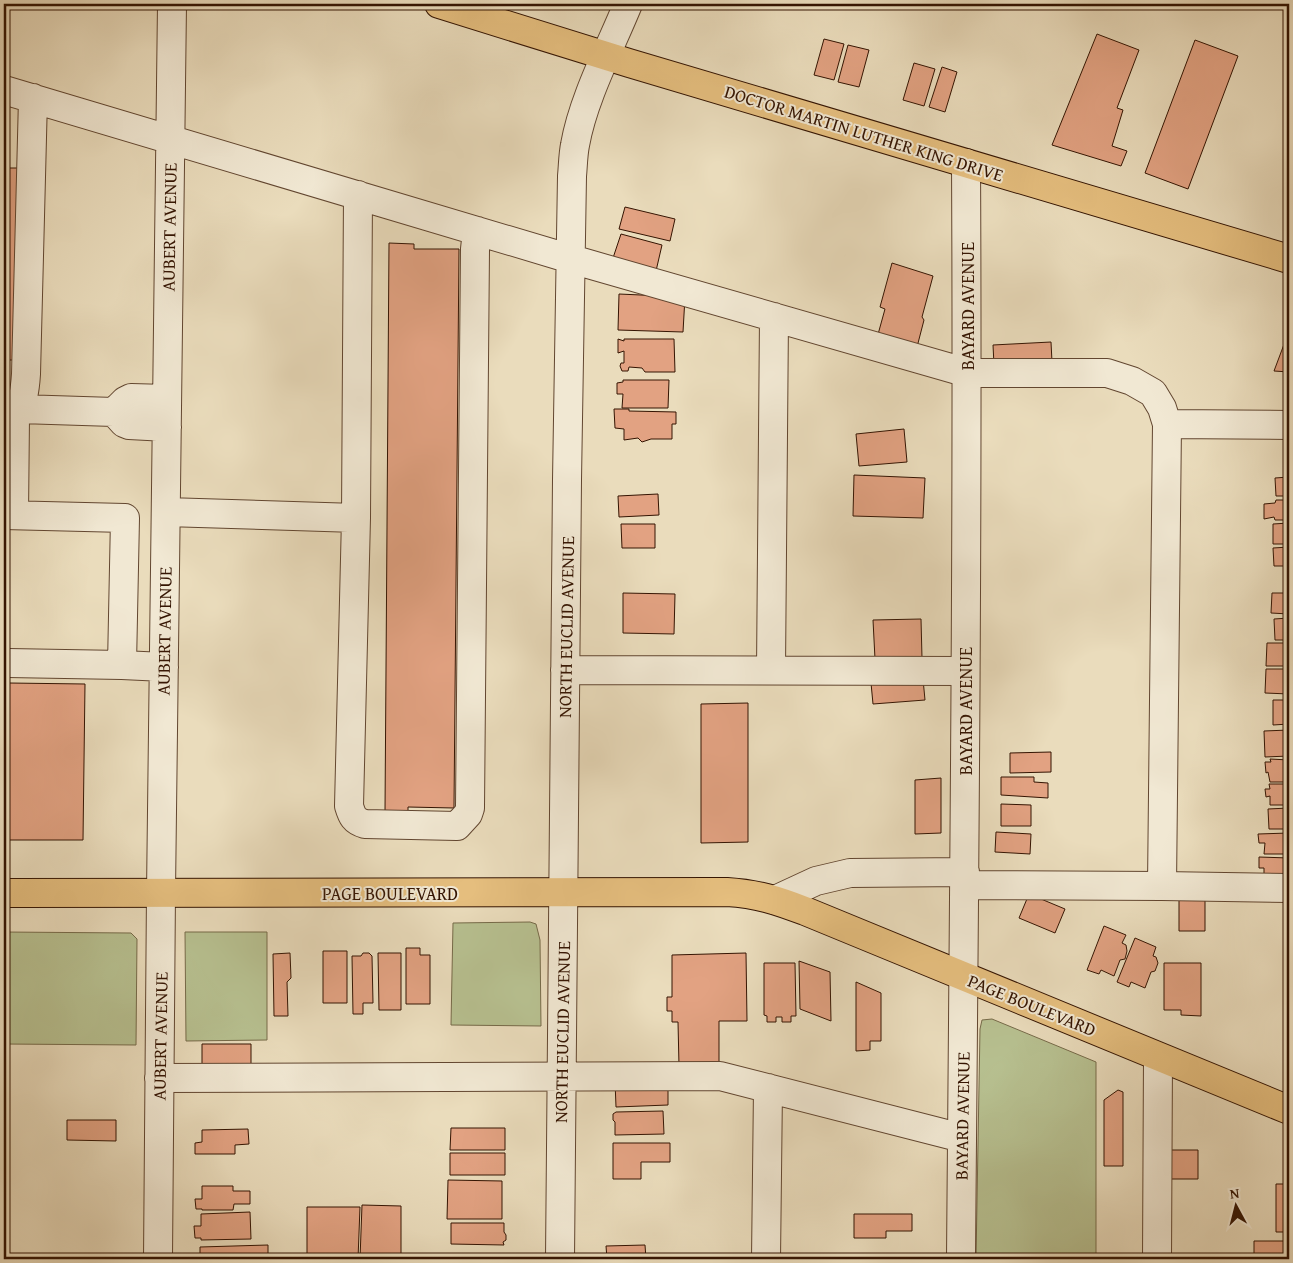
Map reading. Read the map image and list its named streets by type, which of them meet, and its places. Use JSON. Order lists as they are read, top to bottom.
{
  "streets": {
    "main road": ["DOCTOR MARTIN LUTHER KING DRIVE", "PAGE BOULEVARD"],
    "street": ["AUBERT AVENUE", "BAYARD AVENUE", "NORTH EUCLID AVENUE"]
  },
  "crossings": [
    ["DOCTOR MARTIN LUTHER KING DRIVE", "BAYARD AVENUE"],
    ["DOCTOR MARTIN LUTHER KING DRIVE", "NORTH EUCLID AVENUE"],
    ["AUBERT AVENUE", "PAGE BOULEVARD"],
    ["BAYARD AVENUE", "PAGE BOULEVARD"],
    ["NORTH EUCLID AVENUE", "PAGE BOULEVARD"]
  ],
  "north": "top"
}
